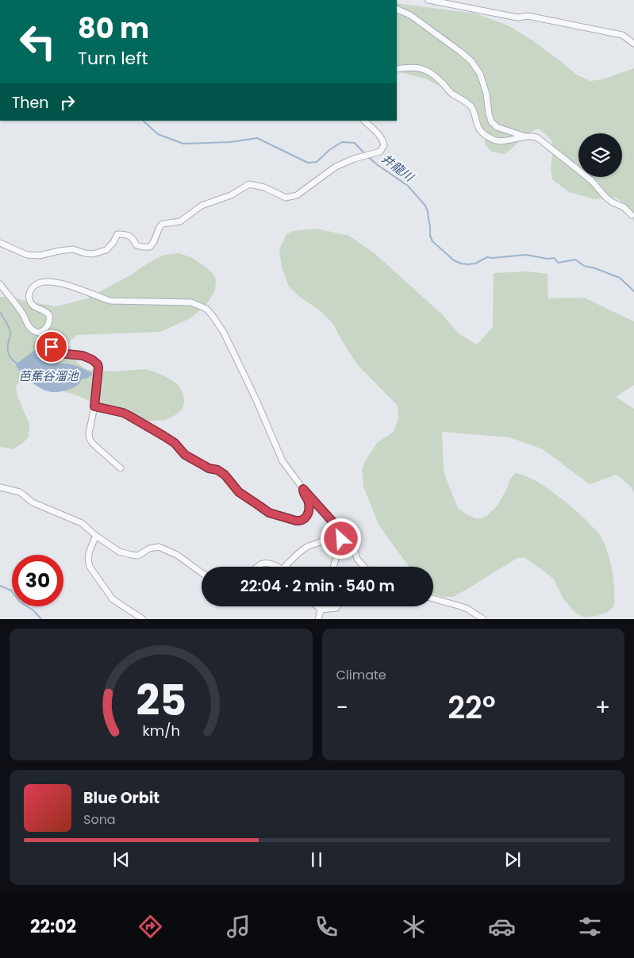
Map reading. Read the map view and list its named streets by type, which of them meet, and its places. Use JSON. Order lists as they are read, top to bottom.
{
  "water": ["井龍川", "芭蕉谷溜池"],
  "page": {
    "turn": ["80 m", "Turn left"],
    "then": "Then",
    "limit": "30",
    "trip": "22:04 · 2 min · 540 m",
    "tile": "Climate",
    "heat": ["−", "22°", "+"],
    "song": ["Blue Orbit", "Sona"],
    "tabs": "22:02",
    "gauge": ["25", "km/h"]
  }
}
